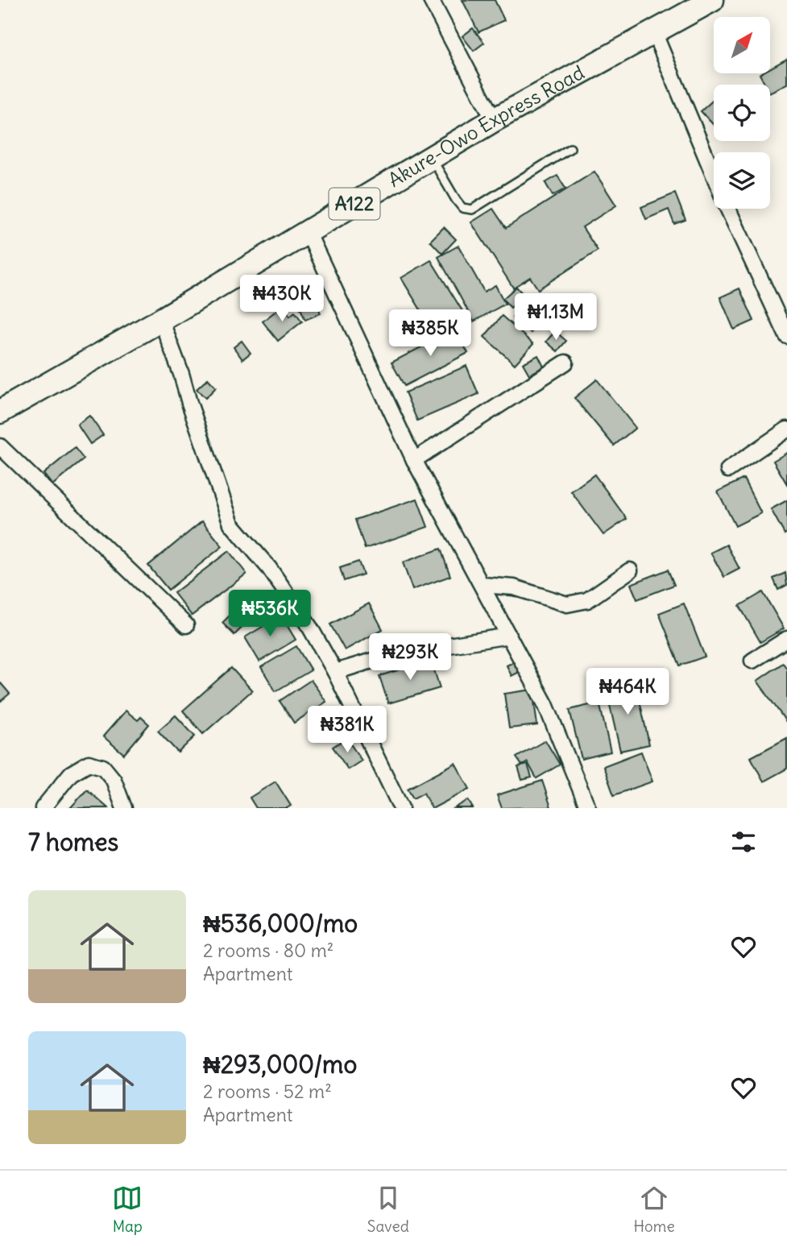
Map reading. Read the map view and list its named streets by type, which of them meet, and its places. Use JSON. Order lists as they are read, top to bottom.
{
  "streets": {
    "highway": ["Akure-Owo Express Road", "A122"]
  },
  "north": "top right",
  "page": {
    "price": [
      "₦430K",
      "₦1.13M",
      "₦385K",
      "₦536K",
      "₦293K",
      "₦464K",
      "₦381K"
    ],
    "heading": "7 homes",
    "list": [
      {
        "name": "₦536,000/mo",
        "note": "2 rooms · 80 m² · Apartment"
      },
      {
        "name": "₦293,000/mo",
        "note": "2 rooms · 52 m² · Apartment"
      }
    ],
    "tabs": ["Map", "Saved", "Home"]
  }
}
